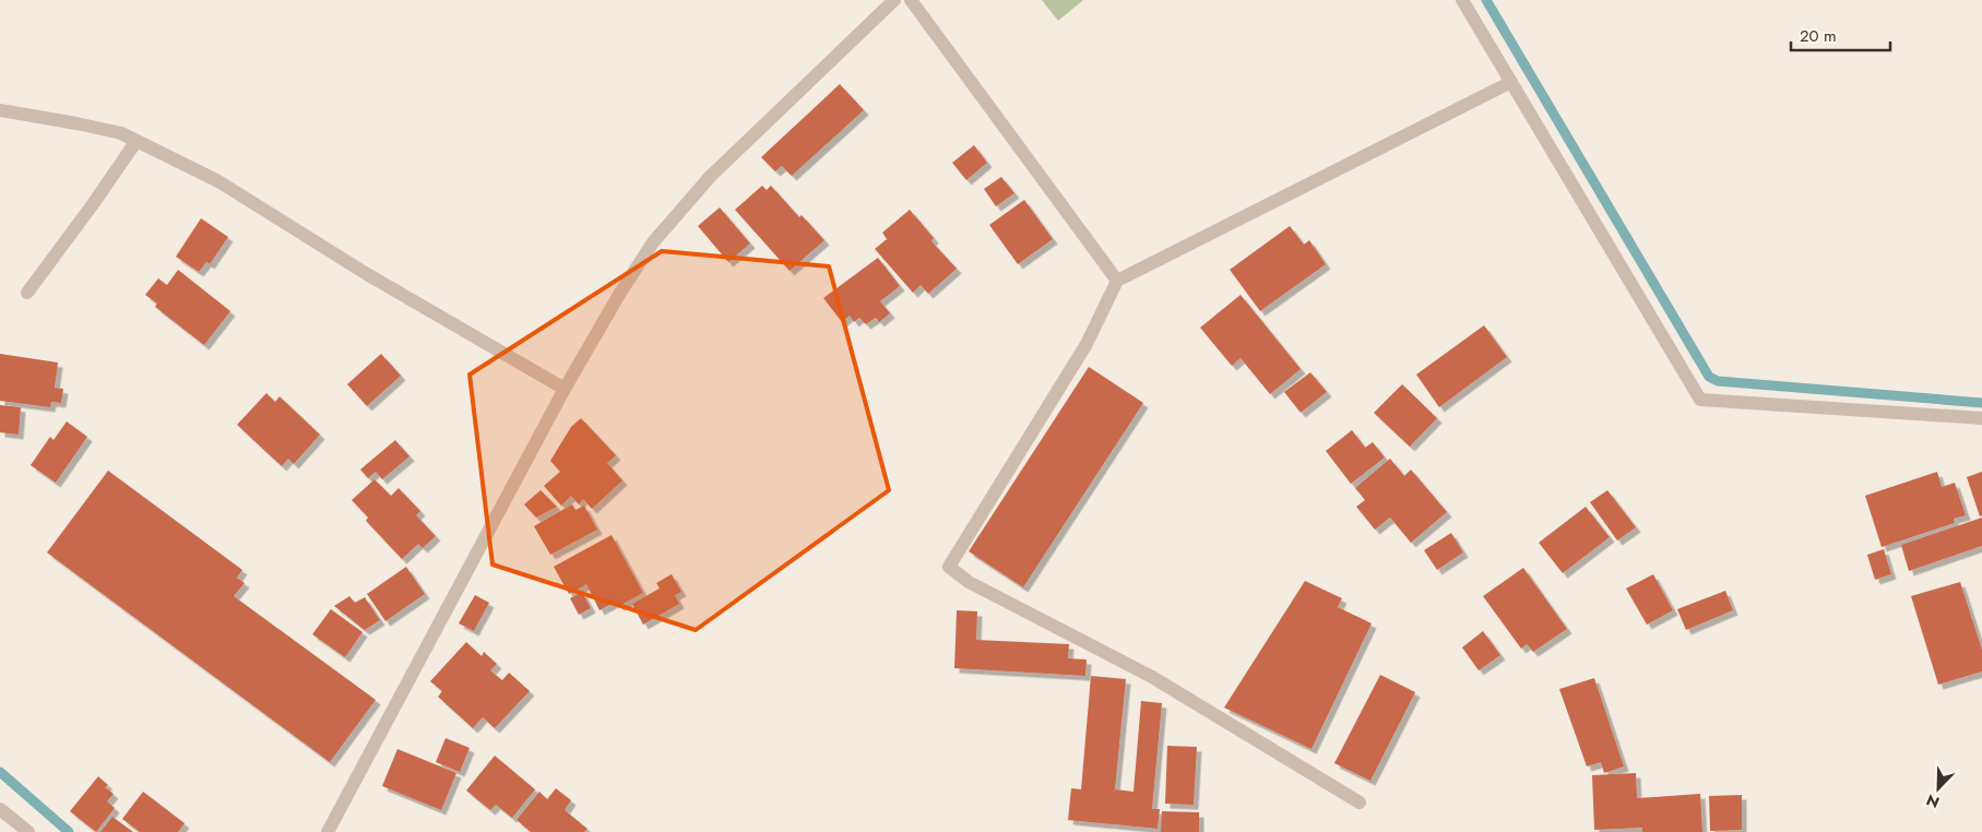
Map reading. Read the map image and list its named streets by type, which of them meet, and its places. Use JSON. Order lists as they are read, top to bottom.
{
  "scale_bar": "20 m",
  "north": "bottom left"
}
